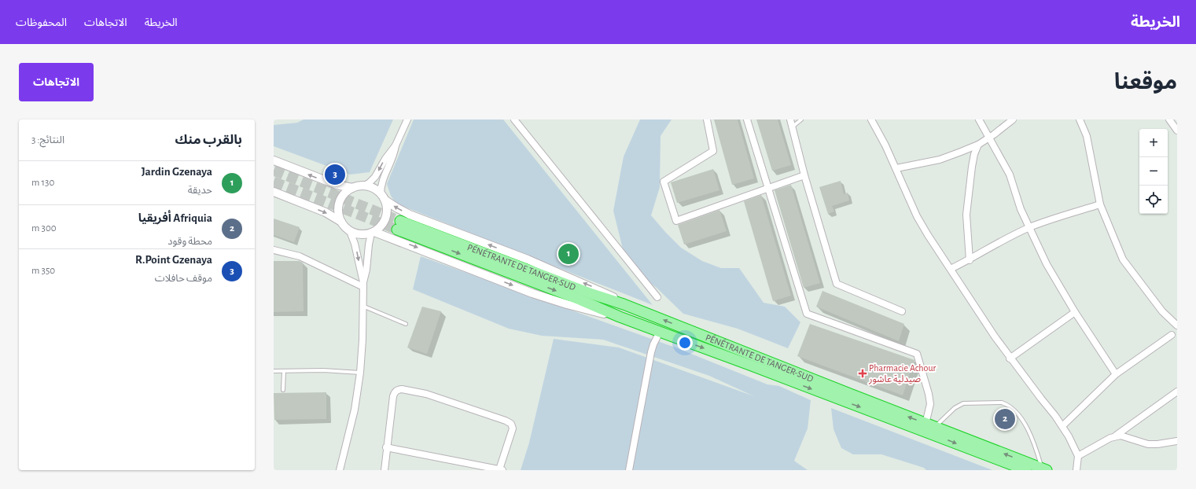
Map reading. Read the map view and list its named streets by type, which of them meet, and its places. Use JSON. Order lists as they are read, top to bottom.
{
  "streets": {
    "highway": ["PÉNÉTRANTE DE TANGER-SUD"]
  },
  "places": {
    "health": ["Pharmacie Achour صيدلية عاشور"]
  },
  "page": {
    "header": "الخريطة",
    "nav": ["الخريطة", "الاتجاهات", "المحفوظات"],
    "title": "موقعنا",
    "buttons": "الاتجاهات",
    "heading": ["بالقرب منك", "النتائج: 3"],
    "map_buttons": ["+", "−"],
    "list": [
      {
        "mark": "1",
        "name": "Jardin Gzenaya",
        "note": "حديقة",
        "value": "130 m"
      },
      {
        "mark": "2",
        "name": "Afriquia أفريقيا",
        "note": "محطة وقود",
        "value": "300 m"
      },
      {
        "mark": "3",
        "name": "R.Point Gzenaya",
        "note": "موقف حافلات",
        "value": "350 m"
      }
    ],
    "pins": ["3", "1", "2"]
  }
}
